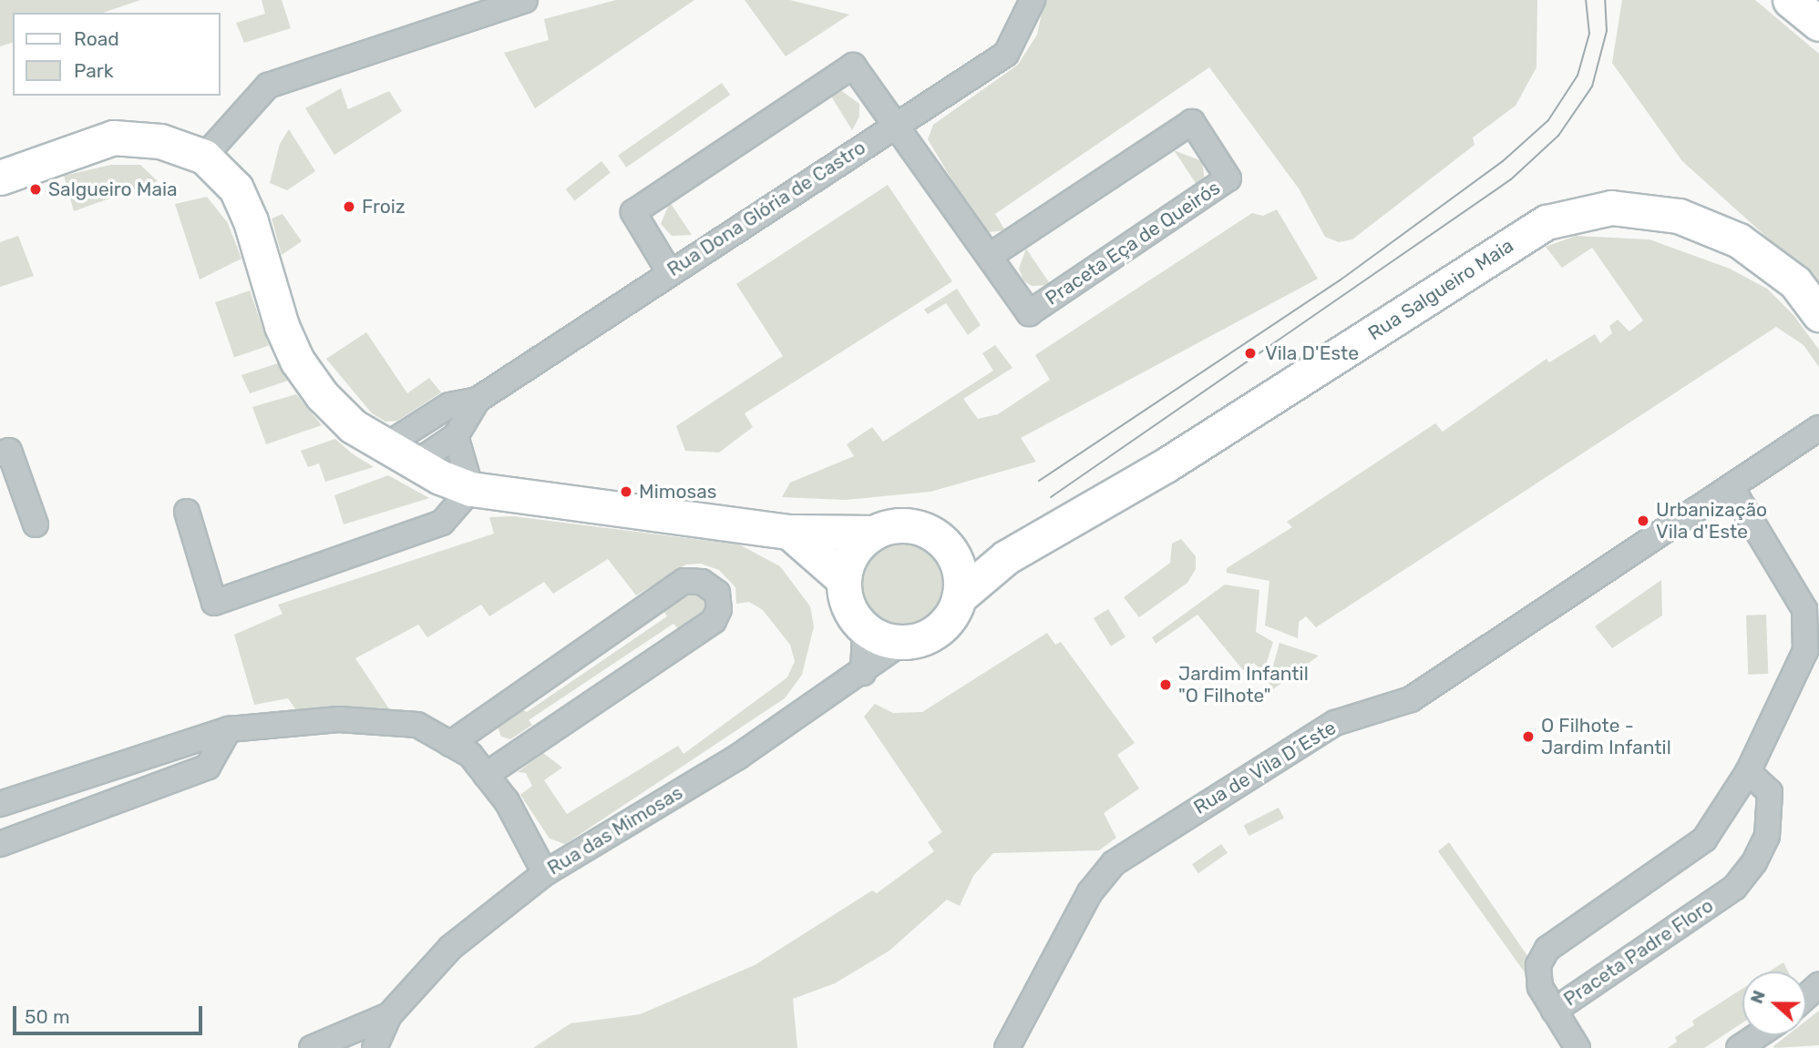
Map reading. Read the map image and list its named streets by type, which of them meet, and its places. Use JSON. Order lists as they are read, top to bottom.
{
  "streets": {
    "street": [
      "Rua Dona Glória de Castro",
      "Praceta Eça de Queirós",
      "Rua Salgueiro Maia",
      "Rua de Vila D´Este",
      "Rua das Mimosas",
      "Praceta Padre Floro"
    ]
  },
  "crossings": [
    ["Rua Dona Glória de Castro", "Praceta Eça de Queirós"],
    ["Rua Salgueiro Maia", "Rua das Mimosas"],
    ["Rua de Vila D´Este", "Praceta Padre Floro"]
  ],
  "places": [
    "Salgueiro Maia",
    "Froiz",
    "Vila D'Este",
    "Mimosas",
    "Urbanização Vila d'Este",
    "Jardim Infantil \"O Filhote\"",
    "O Filhote - Jardim Infantil"
  ],
  "legend": ["Road", "Park"],
  "scale_bar": "50 m",
  "north": "left"
}
